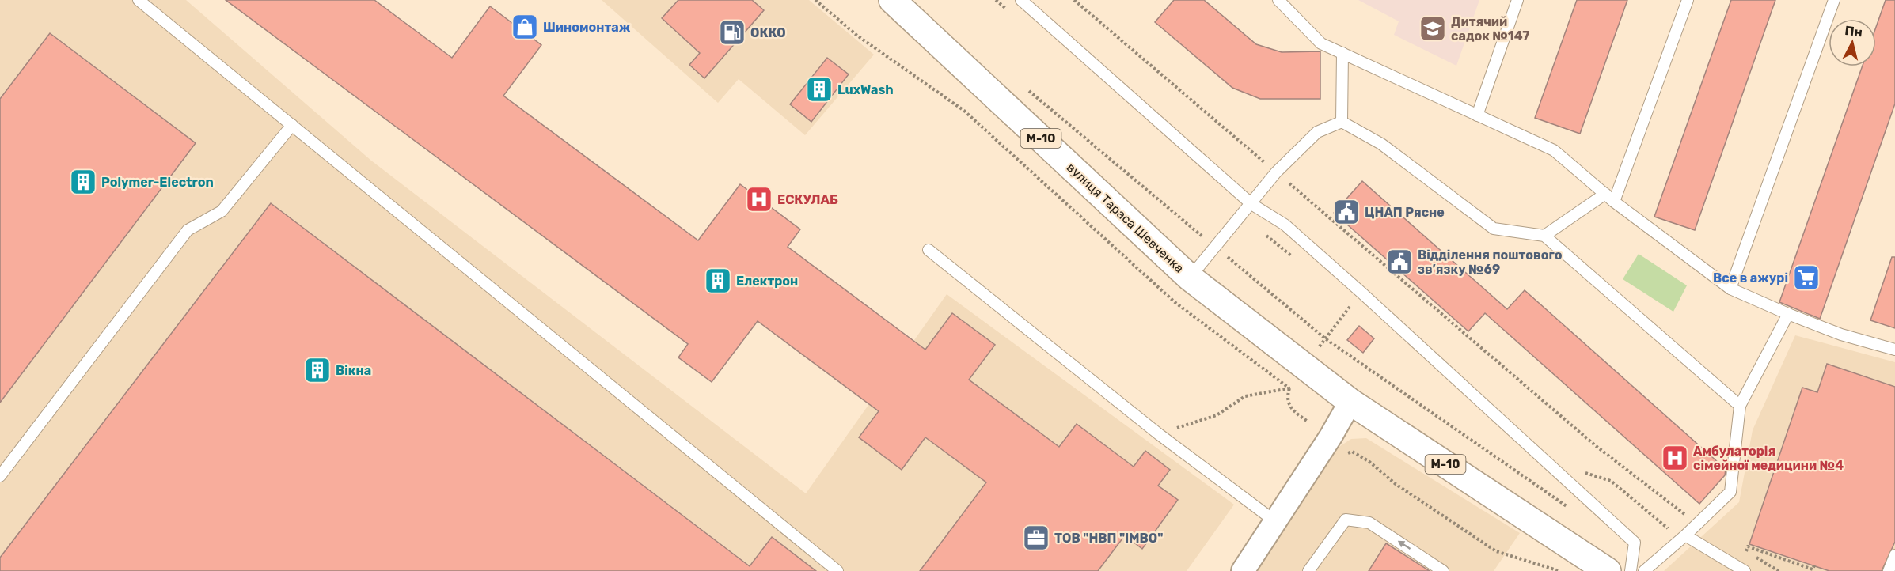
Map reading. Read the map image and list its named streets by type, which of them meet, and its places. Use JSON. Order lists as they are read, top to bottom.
{
  "streets": {
    "main road": ["М-10", "вулиця Тараса Шевченка"]
  },
  "places": {
    "shop": ["Шиномонтаж"],
    "school or university": ["Дитячий садок №147"],
    "fuel station": ["ОККО"],
    "building": [
      "LuxWash",
      "Polymer-Electron",
      "Електрон",
      "Вікна"
    ],
    "hospital": ["ЕСКУЛАБ", "Амбулаторія сімейної медицини №4"],
    "public building": ["ЦНАП Рясне", "Відділення поштового зв’язку №69"],
    "supermarket": ["Все в ажурі"],
    "office": ["ТОВ \"НВП \"ІМВО\""]
  },
  "north": "top"
}
